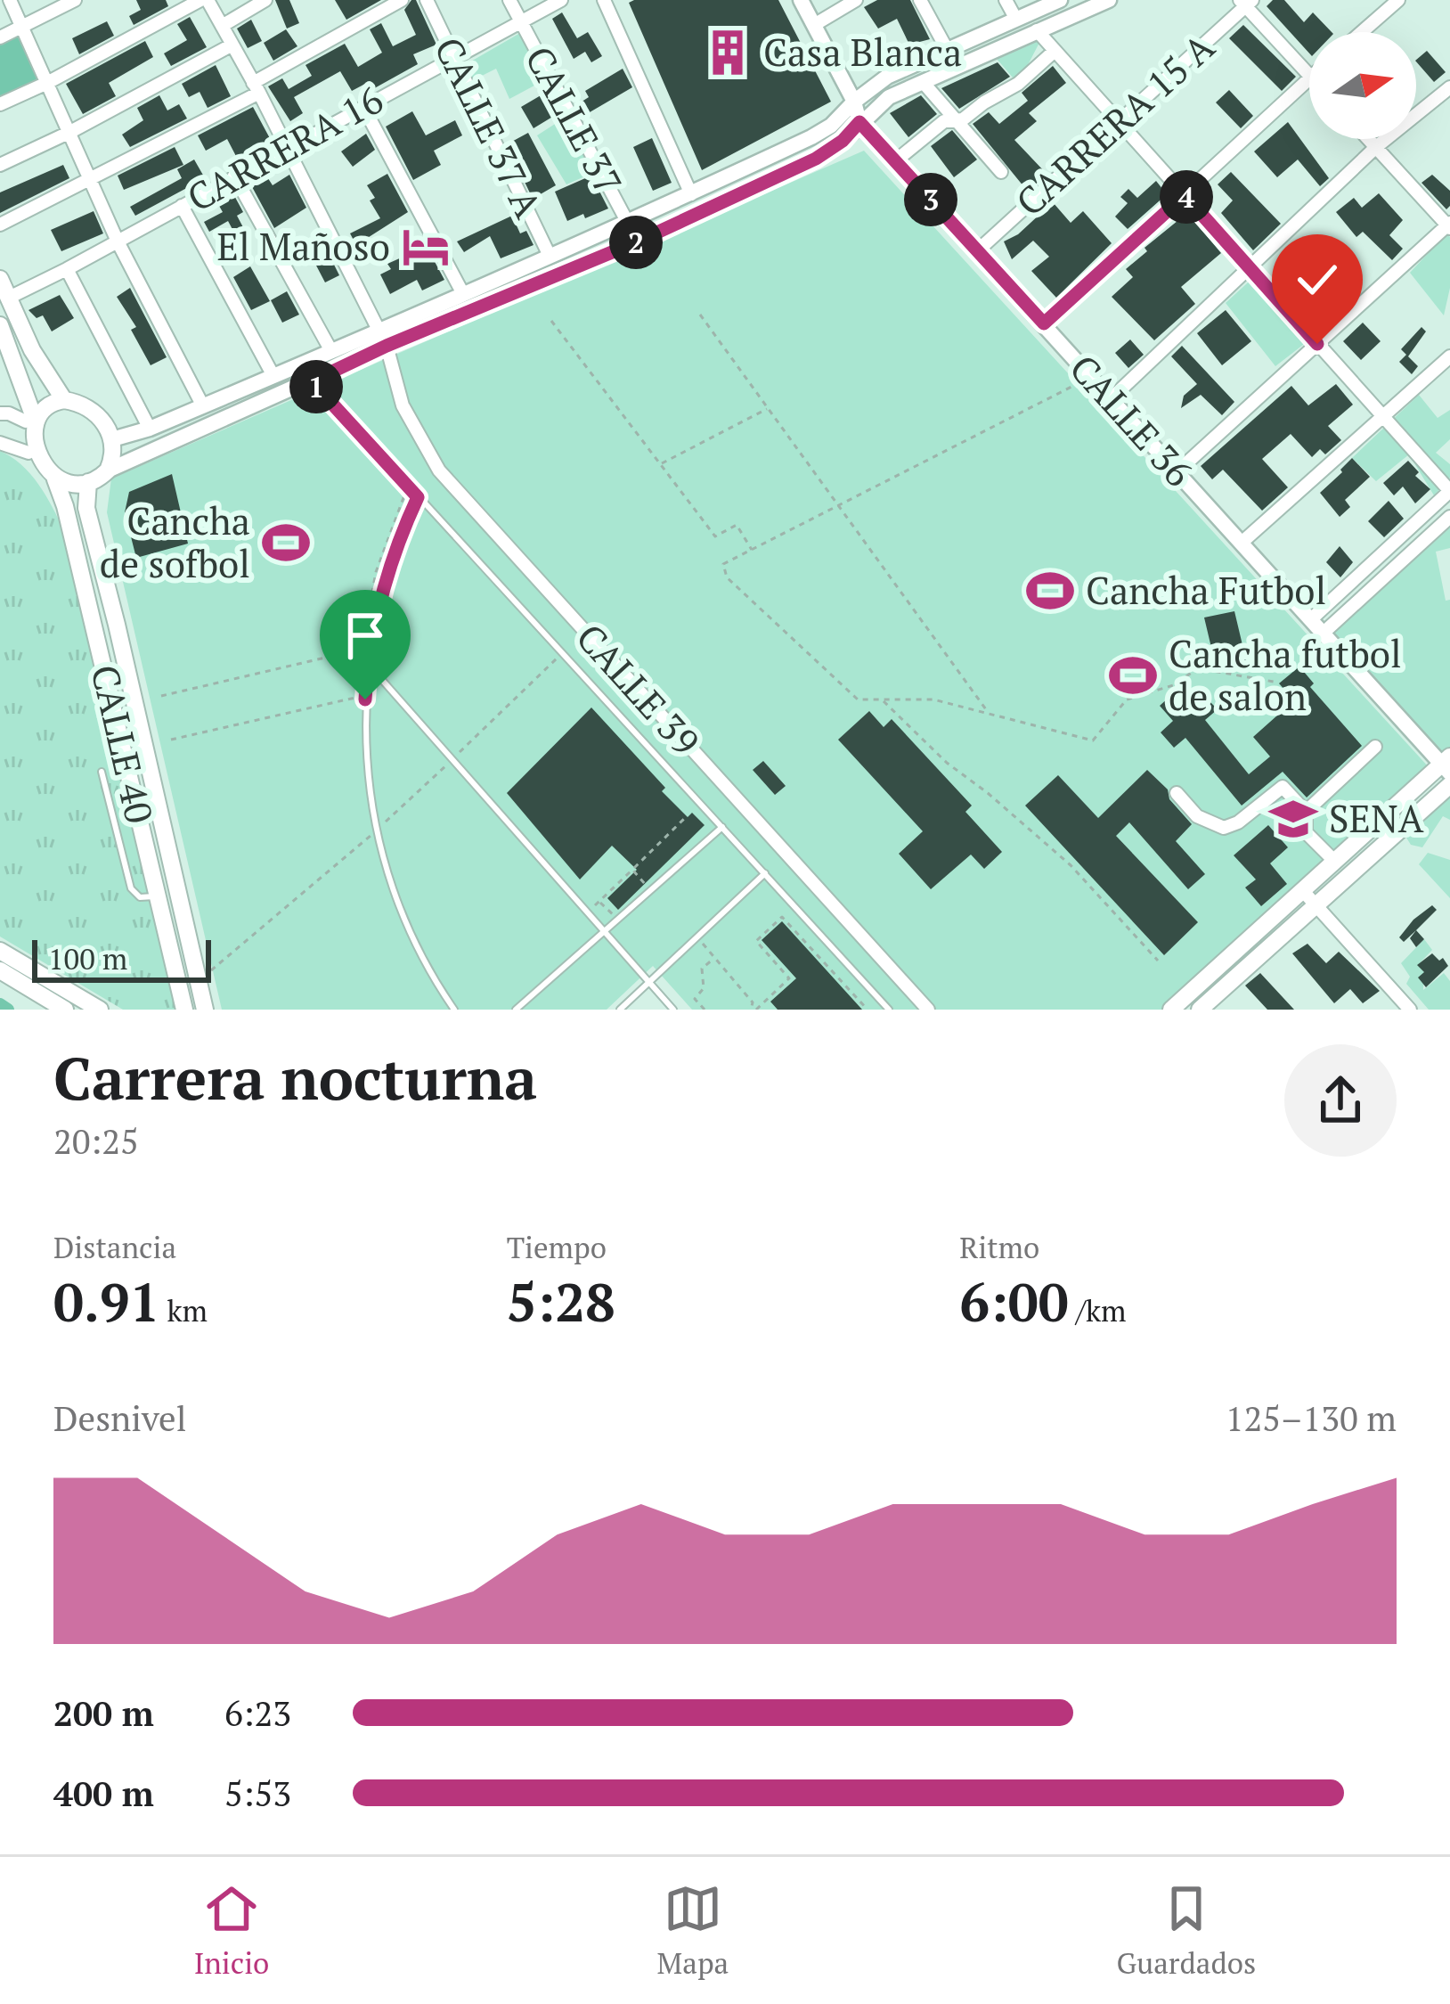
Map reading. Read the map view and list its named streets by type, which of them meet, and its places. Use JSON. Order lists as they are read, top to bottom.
{
  "streets": {
    "main road": ["CALLE 40"],
    "street": [
      "CALLE 37",
      "CARRERA 15 A",
      "CALLE 37 A",
      "CARRERA 16",
      "CALLE 36",
      "CALLE 39"
    ]
  },
  "crossings": [
    ["CALLE 37", "CARRERA 16"],
    ["CARRERA 15 A", "CALLE 36"],
    ["CALLE 37 A", "CARRERA 16"],
    ["CARRERA 16", "CALLE 39"]
  ],
  "places": {
    "building": ["Casa Blanca"],
    "hotel": ["El Mañoso"],
    "sports": ["Cancha de sofbol", "Cancha Futbol", "Cancha futbol de salon"],
    "school or university": ["SENA"]
  },
  "scale_bar": "100 m",
  "north": "right",
  "page": {
    "pins": [
      "4",
      "3",
      "2",
      "1"
    ],
    "scale": "100 m",
    "heading": ["Carrera nocturna", "20:25"],
    "stats": [
      ["Distancia", "0.91 km"],
      ["Tiempo", "5:28"],
      ["Ritmo", "6:00 /km"]
    ],
    "chart": ["Desnivel", "125–130 m"],
    "list": [
      {
        "name": "200 m",
        "note": "6:23"
      },
      {
        "name": "400 m",
        "note": "5:53"
      }
    ],
    "tabs": ["Inicio", "Mapa", "Guardados"]
  }
}
